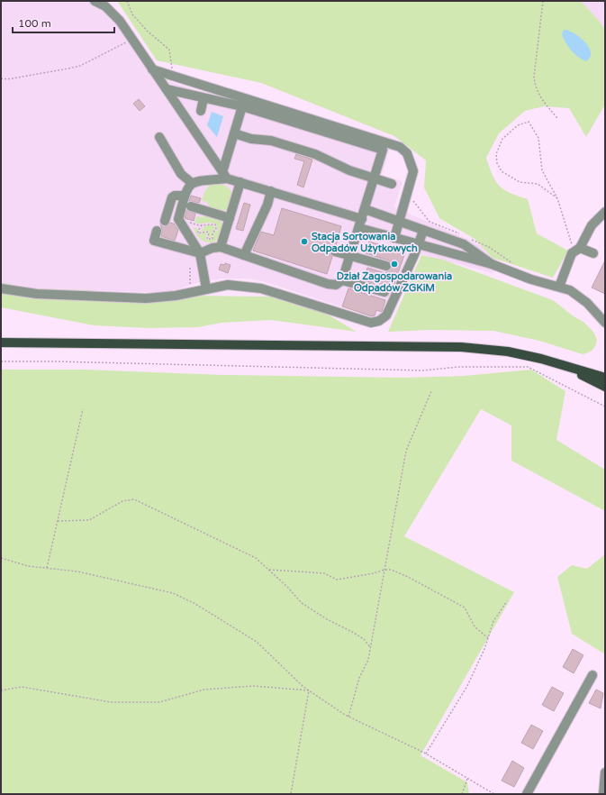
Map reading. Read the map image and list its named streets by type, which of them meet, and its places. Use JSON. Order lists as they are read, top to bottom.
{
  "places": ["Stacja Sortowania Odpadów Użytkowych", "Dział Zagospodarowania Odpadów ZGKiM"],
  "scale_bar": "100 m"
}
